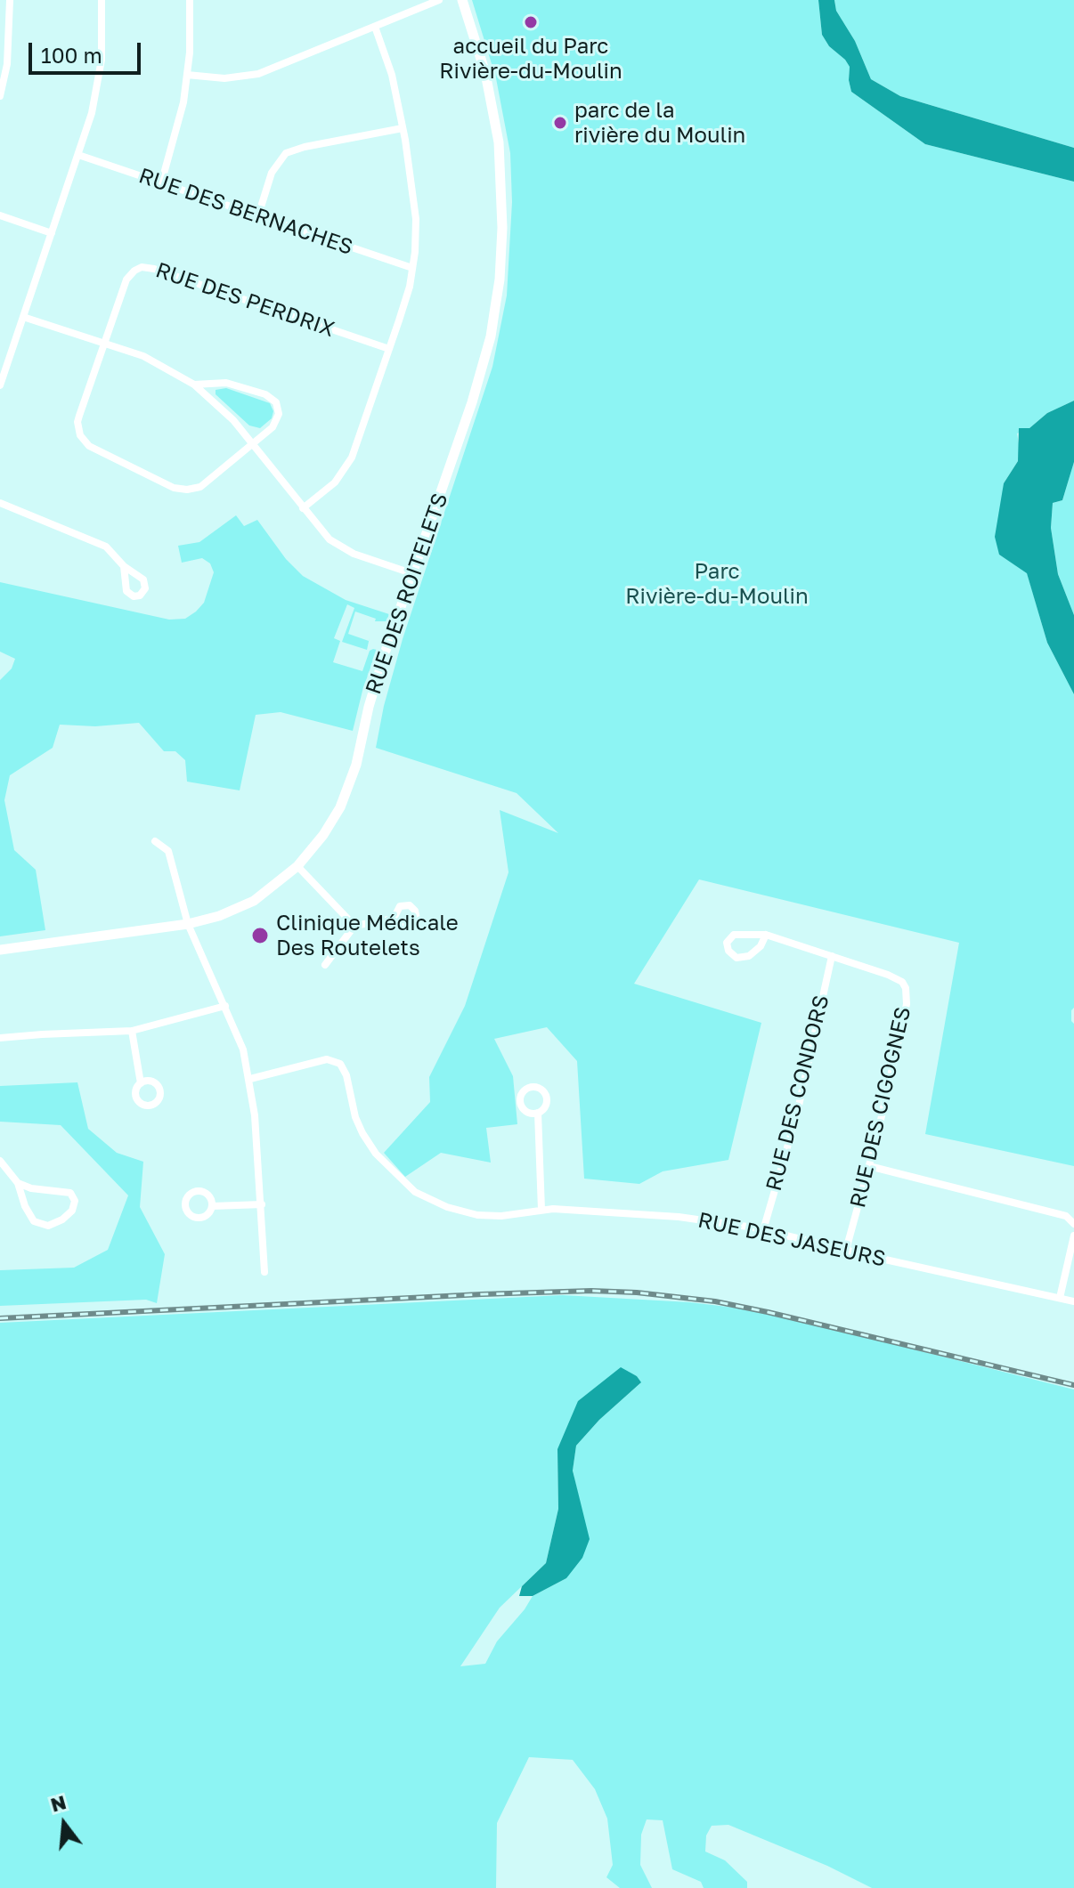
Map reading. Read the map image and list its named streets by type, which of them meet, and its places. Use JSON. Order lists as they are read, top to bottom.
{
  "streets": {
    "street": [
      "RUE DES BERNACHES",
      "RUE DES PERDRIX",
      "RUE DES ROITELETS",
      "RUE DES CONDORS",
      "RUE DES CIGOGNES",
      "RUE DES JASEURS"
    ]
  },
  "crossings": [
    ["RUE DES CONDORS", "RUE DES CIGOGNES"],
    ["RUE DES CONDORS", "RUE DES JASEURS"],
    ["RUE DES CIGOGNES", "RUE DES JASEURS"]
  ],
  "parks": ["Parc Rivière-du-Moulin"],
  "places": ["accueil du Parc Rivière-du-Moulin", "parc de la rivière du Moulin", "Clinique Médicale Des Routelets"],
  "scale_bar": "100 m",
  "north": "top"
}
